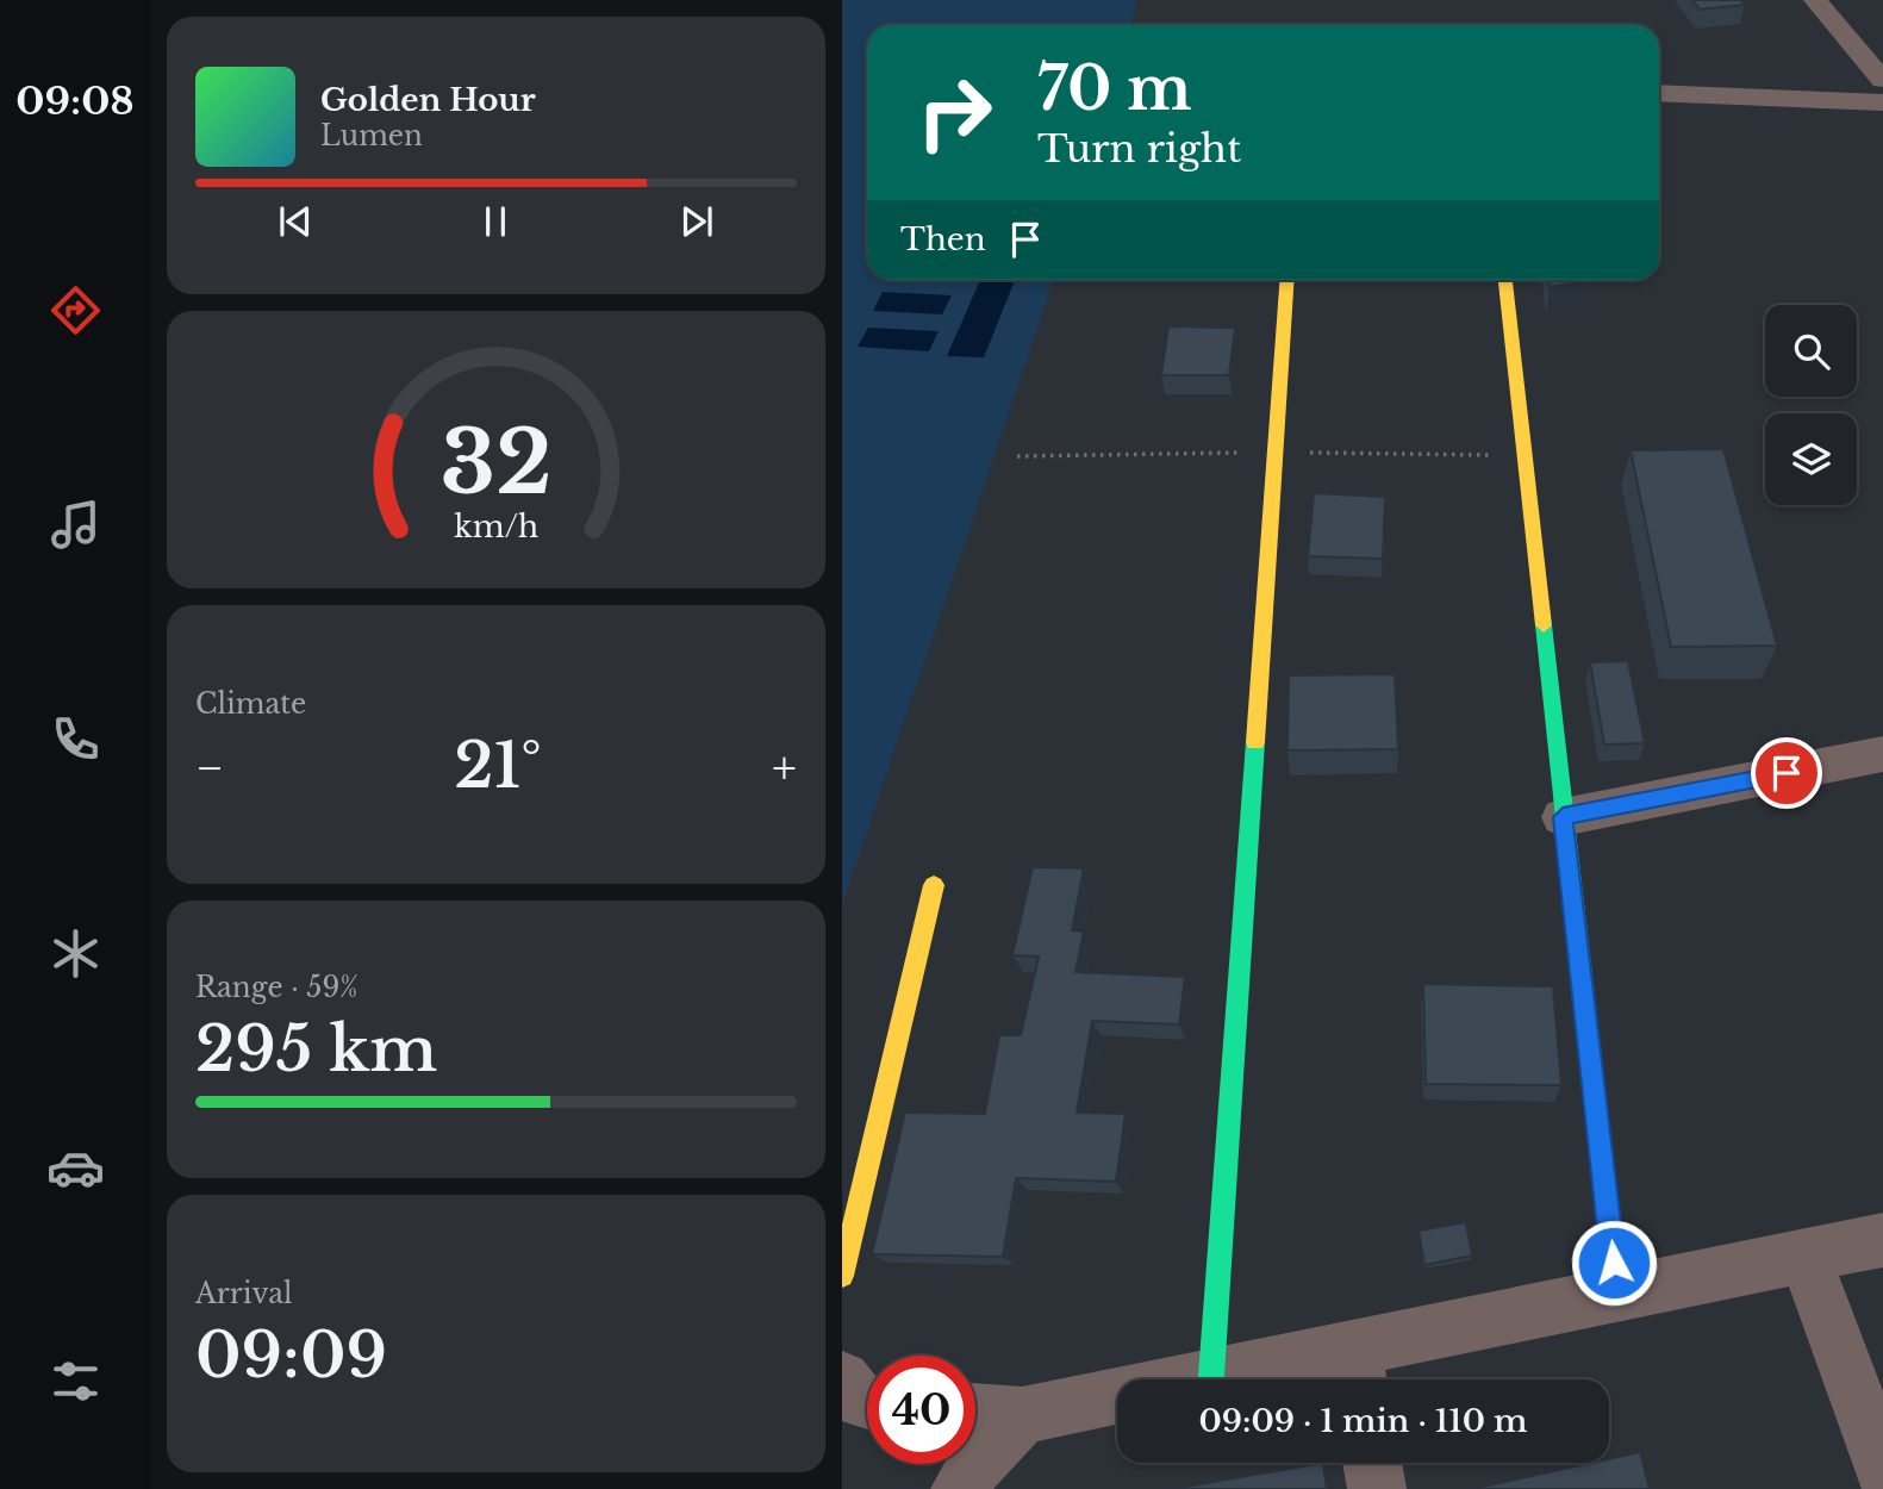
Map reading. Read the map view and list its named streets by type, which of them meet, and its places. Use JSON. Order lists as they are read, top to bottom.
{
  "page": {
    "tabs": "09:08",
    "turn": ["70 m", "Turn right"],
    "song": ["Golden Hour", "Lumen"],
    "then": "Then",
    "tile": [
      "Climate",
      ["Range · 59%", "295 km"],
      ["Arrival", "09:09"]
    ],
    "heat": ["−", "21°", "+"],
    "limit": "40",
    "trip": "09:09 · 1 min · 110 m",
    "gauge": ["32", "km/h"]
  }
}
